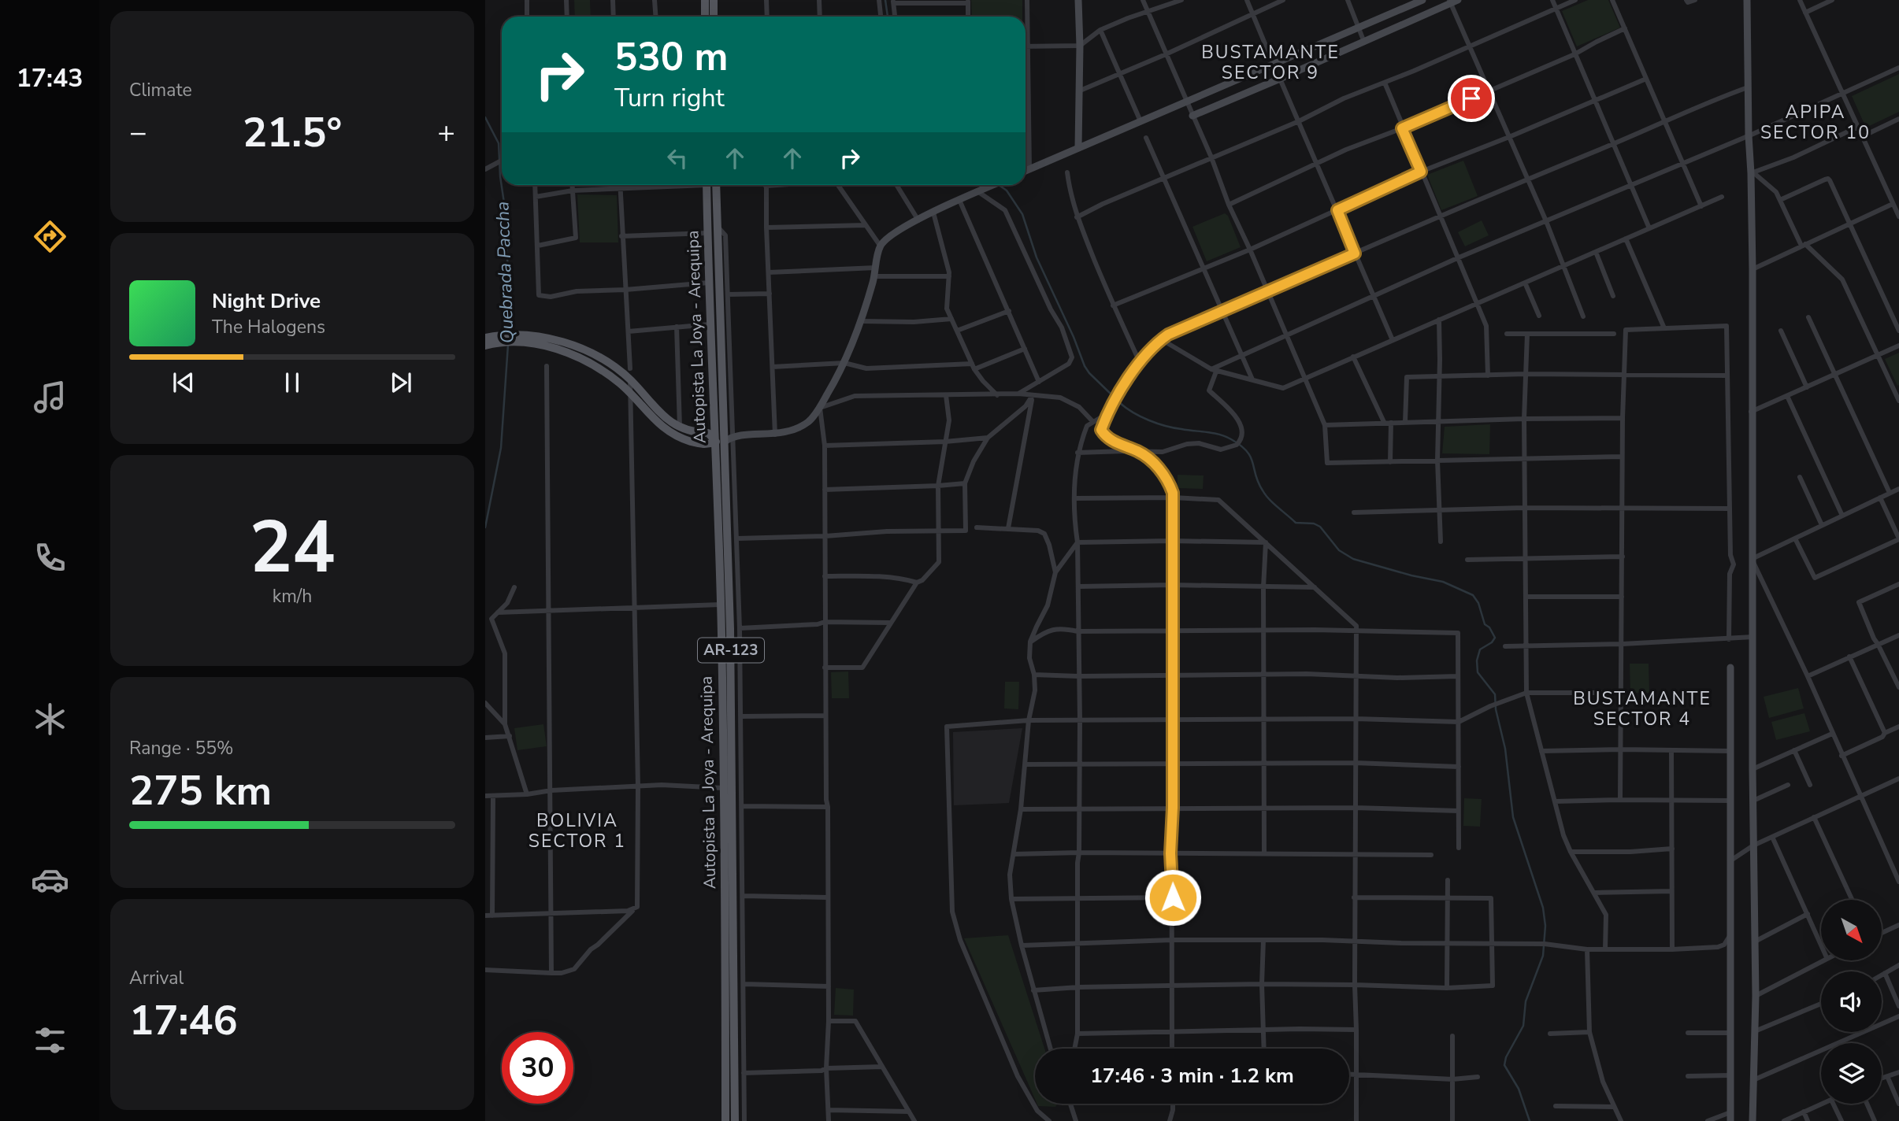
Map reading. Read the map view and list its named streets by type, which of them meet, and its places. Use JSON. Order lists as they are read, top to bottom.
{
  "streets": {
    "main road": ["Autopista La Joya - Arequipa", "AR-123"]
  },
  "districts": [
    "BUSTAMANTE SECTOR 9",
    "APIPA SECTOR 10",
    "BUSTAMANTE SECTOR 4",
    "BOLIVIA SECTOR 1"
  ],
  "water": ["Quebrada Paccha"],
  "north": "bottom right",
  "page": {
    "tabs": "17:43",
    "tile": [
      "Climate",
      ["24", "km/h"],
      ["Range · 55%", "275 km"],
      ["Arrival", "17:46"]
    ],
    "turn": ["530 m", "Turn right"],
    "heat": ["−", "21.5°", "+"],
    "song": ["Night Drive", "The Halogens"],
    "limit": "30",
    "trip": "17:46 · 3 min · 1.2 km"
  }
}
